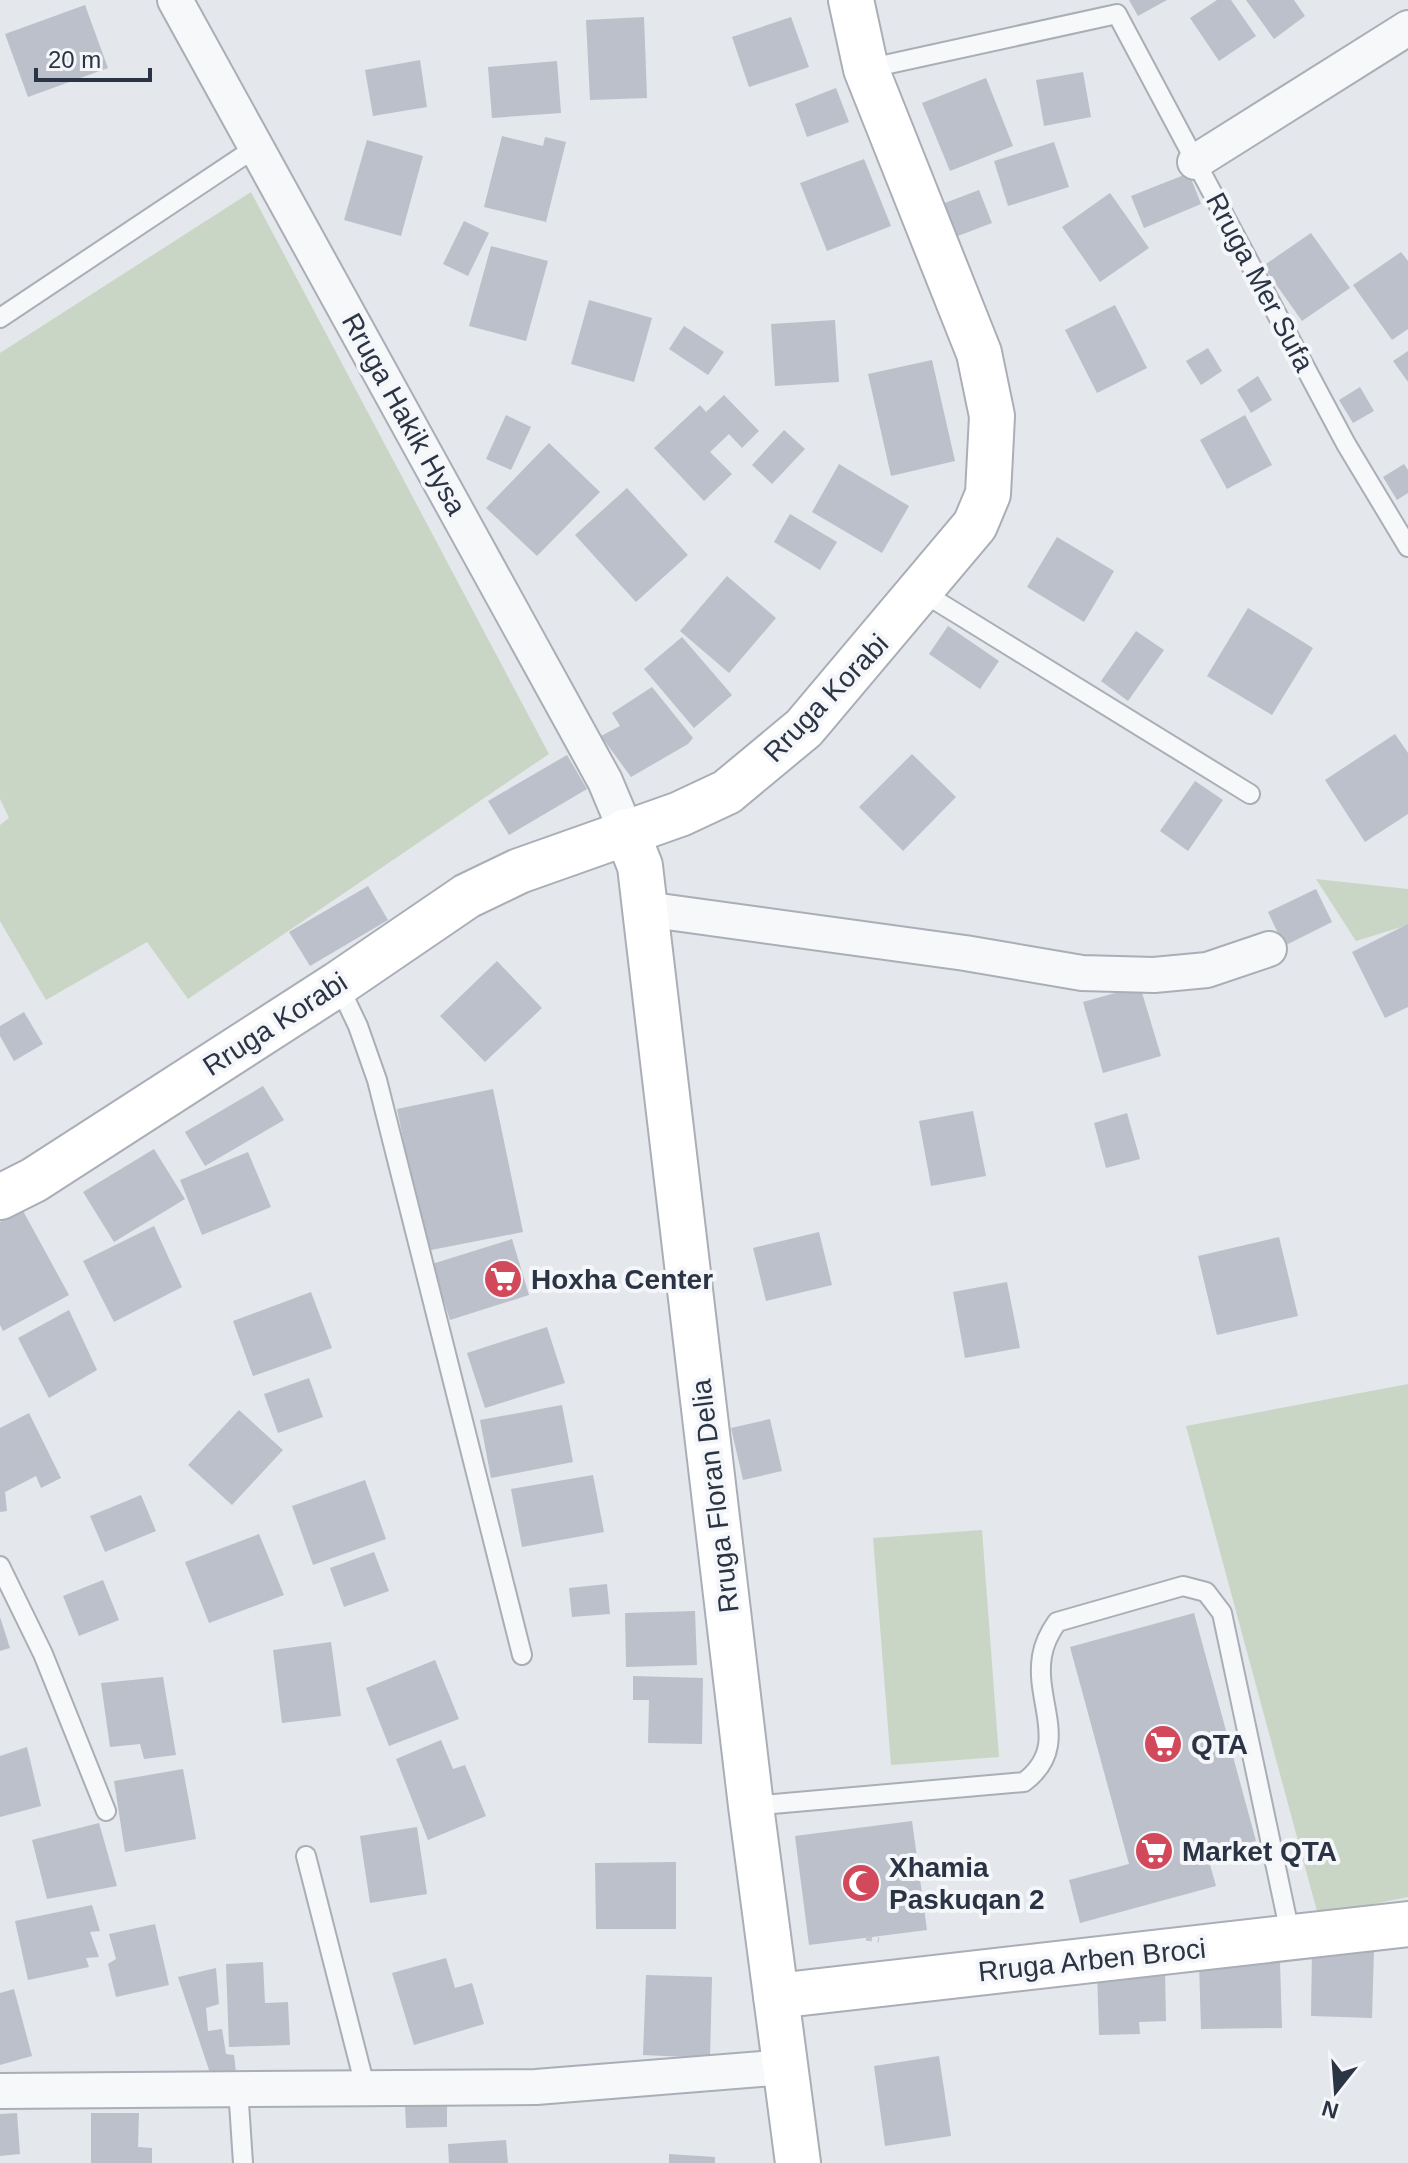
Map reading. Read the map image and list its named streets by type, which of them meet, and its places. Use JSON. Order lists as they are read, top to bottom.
{
  "streets": {
    "street": [
      "Rruga Hakik Hysa",
      "Rruga Korabi",
      "Rruga Floran Delia",
      "Rruga Arben Broci"
    ],
    "lane": ["Rruga Mer Sufa"]
  },
  "crossings": [
    ["Rruga Mer Sufa", "Rruga Korabi"],
    ["Rruga Hakik Hysa", "Rruga Korabi"],
    ["Rruga Hakik Hysa", "Rruga Floran Delia"],
    ["Rruga Korabi", "Rruga Floran Delia"],
    ["Rruga Floran Delia", "Rruga Arben Broci"]
  ],
  "places": {
    "supermarket": ["Hoxha Center", "QTA", "Market QTA"],
    "mosque": ["Xhamia Paskuqan 2"]
  },
  "scale_bar": "20 m",
  "north": "bottom"
}
